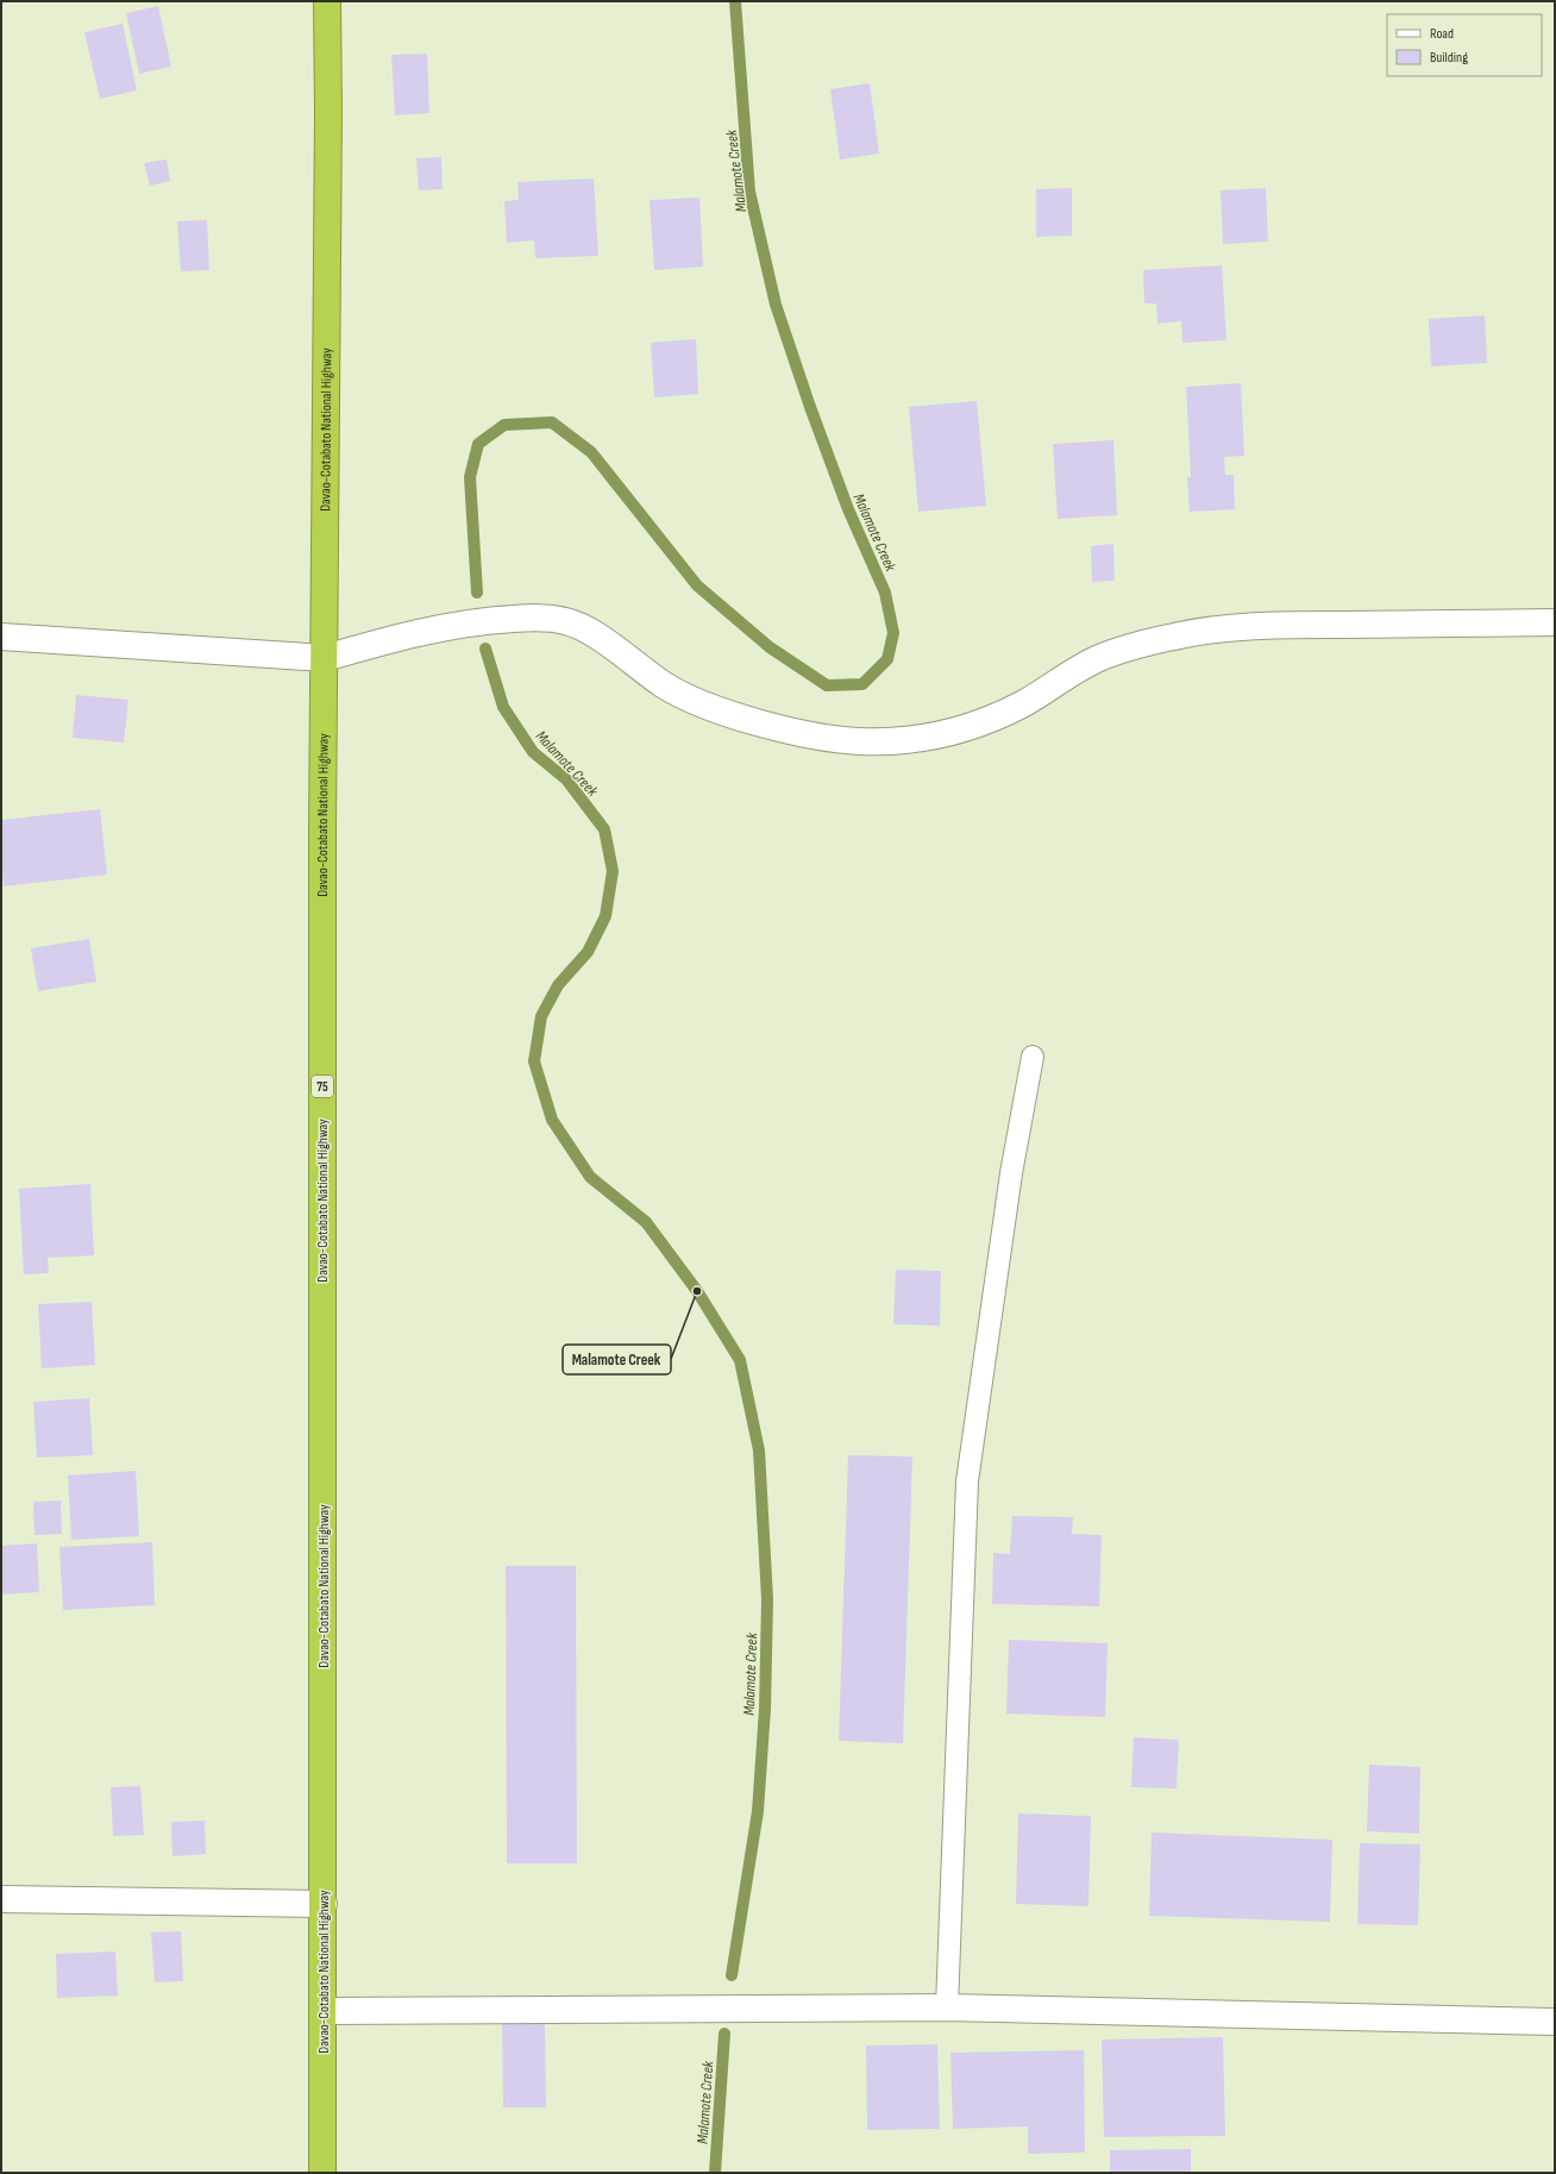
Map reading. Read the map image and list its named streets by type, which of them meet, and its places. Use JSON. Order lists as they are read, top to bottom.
{
  "streets": {
    "highway": ["Davao-Cotabato National Highway", "75"]
  },
  "water": ["Malamote Creek"],
  "places": ["Malamote Creek"],
  "legend": ["Road", "Building"]
}
